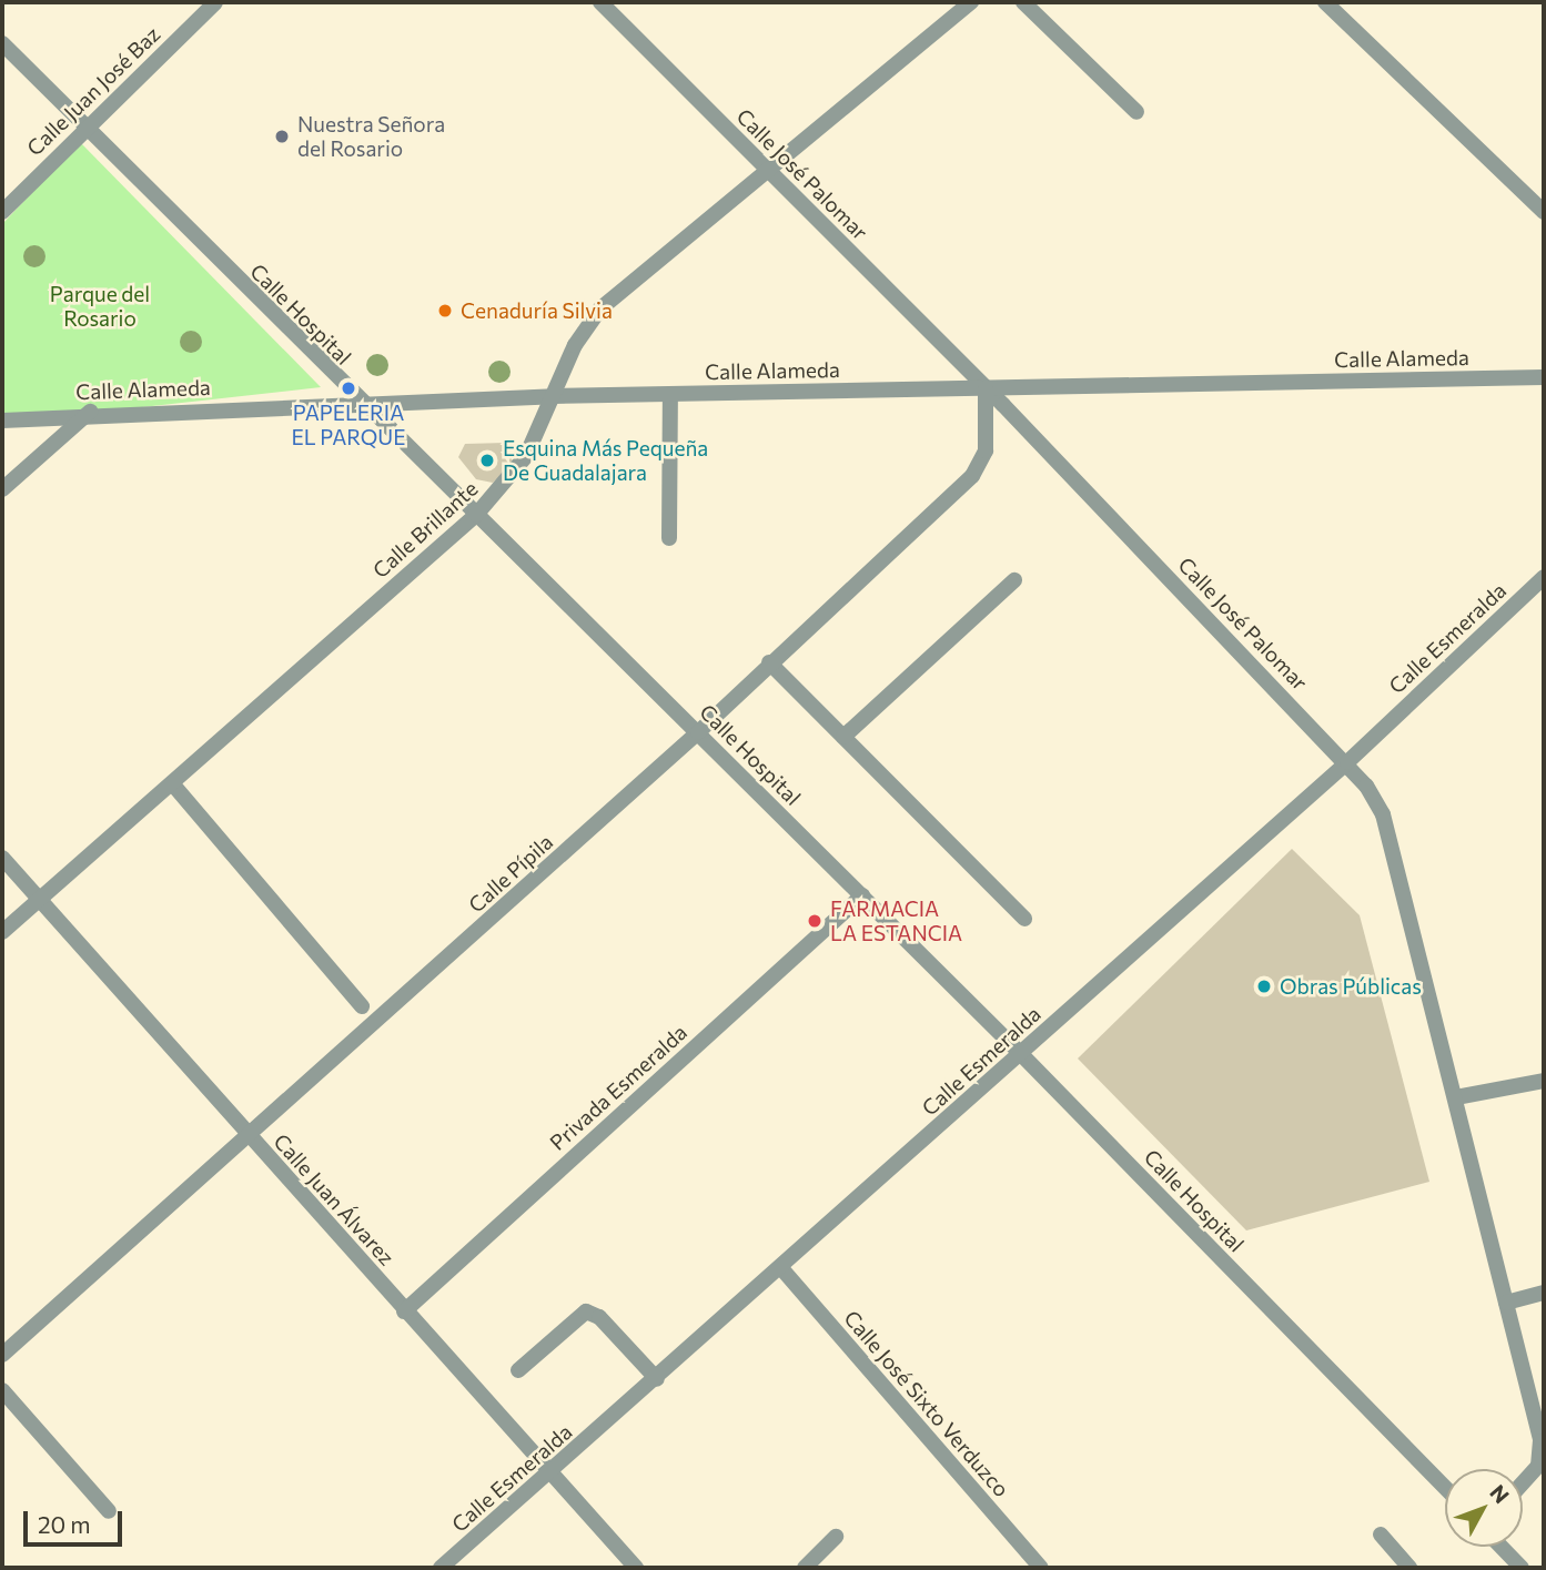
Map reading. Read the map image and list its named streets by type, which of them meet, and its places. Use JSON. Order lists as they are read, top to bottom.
{
  "streets": {
    "street": [
      "Calle Juan José Baz",
      "Calle José Palomar",
      "Calle Hospital",
      "Calle Alameda",
      "Calle Brillante",
      "Calle Esmeralda",
      "Calle Pípila",
      "Privada Esmeralda",
      "Calle Juan Álvarez",
      "Calle José Sixto Verduzco"
    ]
  },
  "crossings": [
    ["Calle Juan José Baz", "Calle Hospital"],
    ["Calle José Palomar", "Calle Alameda"],
    ["Calle José Palomar", "Calle Brillante"],
    ["Calle José Palomar", "Calle Esmeralda"],
    ["Calle José Palomar", "Calle Pípila"],
    ["Calle Hospital", "Calle Alameda"],
    ["Calle Hospital", "Calle Brillante"],
    ["Calle Hospital", "Calle Esmeralda"],
    ["Calle Hospital", "Calle Pípila"],
    ["Calle Hospital", "Privada Esmeralda"],
    ["Calle Alameda", "Calle Brillante"],
    ["Calle Alameda", "Calle Pípila"],
    ["Calle Brillante", "Calle Juan Álvarez"],
    ["Calle Esmeralda", "Calle Juan Álvarez"],
    ["Calle Esmeralda", "Calle José Sixto Verduzco"],
    ["Calle Pípila", "Calle Juan Álvarez"],
    ["Privada Esmeralda", "Calle Juan Álvarez"]
  ],
  "parks": ["Parque del Rosario"],
  "places": [
    "Nuestra Señora del Rosario",
    "Cenaduría Silvia",
    "PAPELERIA EL PARQUE",
    "Esquina Más Pequeña De Guadalajara",
    "FARMACIA LA ESTANCIA",
    "Obras Públicas"
  ],
  "scale_bar": "20 m",
  "north": "top right"
}
